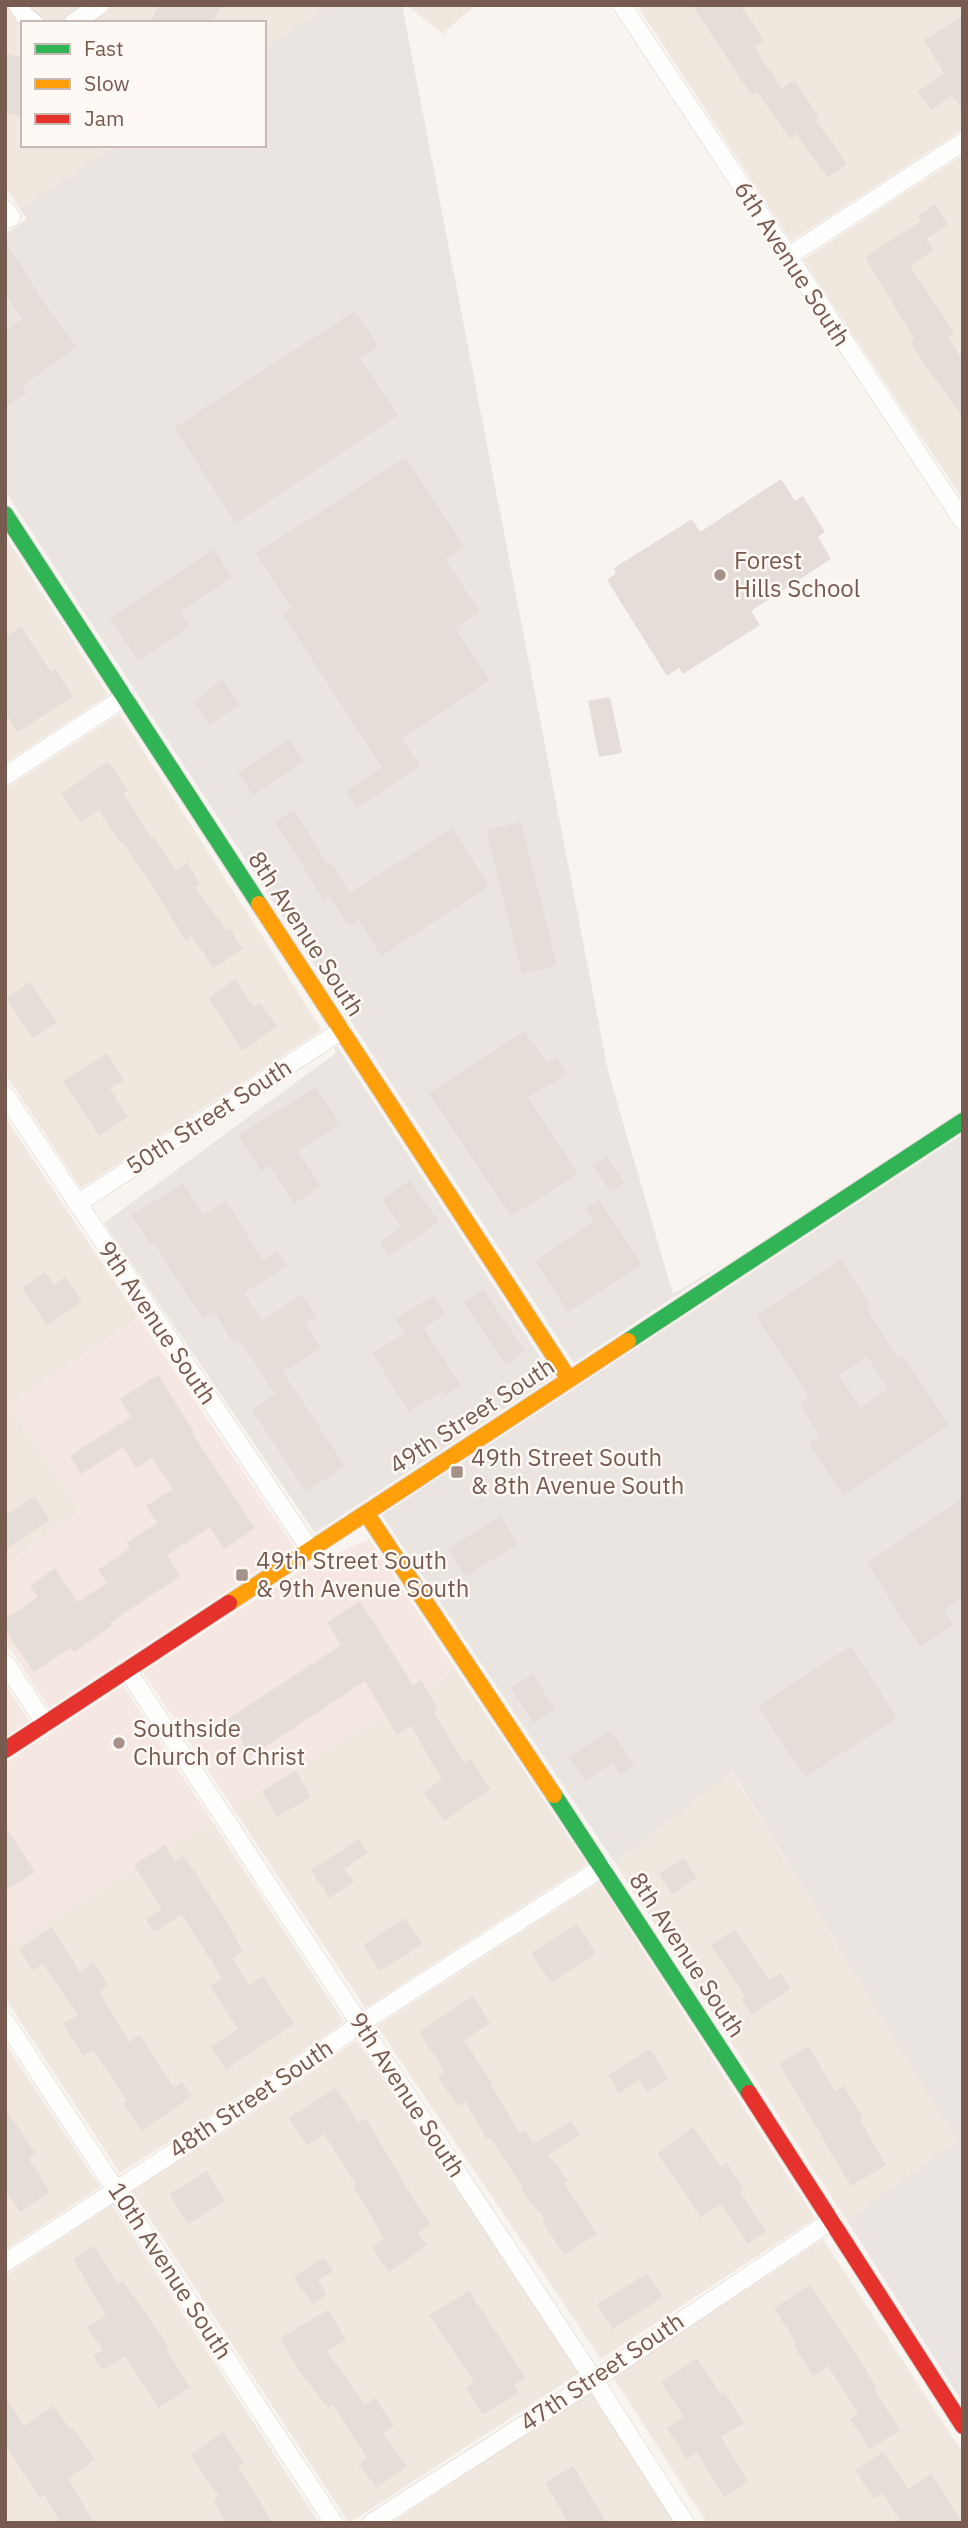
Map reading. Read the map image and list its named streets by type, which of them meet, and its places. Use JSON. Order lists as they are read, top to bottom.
{
  "streets": {
    "street": [
      "6th Avenue South",
      "8th Avenue South",
      "50th Street South",
      "9th Avenue South",
      "49th Street South",
      "48th Street South",
      "10th Avenue South",
      "47th Street South"
    ]
  },
  "crossings": [
    ["8th Avenue South", "50th Street South"],
    ["8th Avenue South", "49th Street South"],
    ["8th Avenue South", "48th Street South"],
    ["8th Avenue South", "47th Street South"],
    ["50th Street South", "9th Avenue South"],
    ["9th Avenue South", "49th Street South"],
    ["9th Avenue South", "48th Street South"],
    ["9th Avenue South", "47th Street South"],
    ["48th Street South", "10th Avenue South"]
  ],
  "places": {
    "other": ["Forest Hills School", "Southside Church of Christ"],
    "transit": ["49th Street South & 8th Avenue South", "49th Street South & 9th Avenue South"]
  },
  "legend": ["Fast", "Slow", "Jam"]
}
